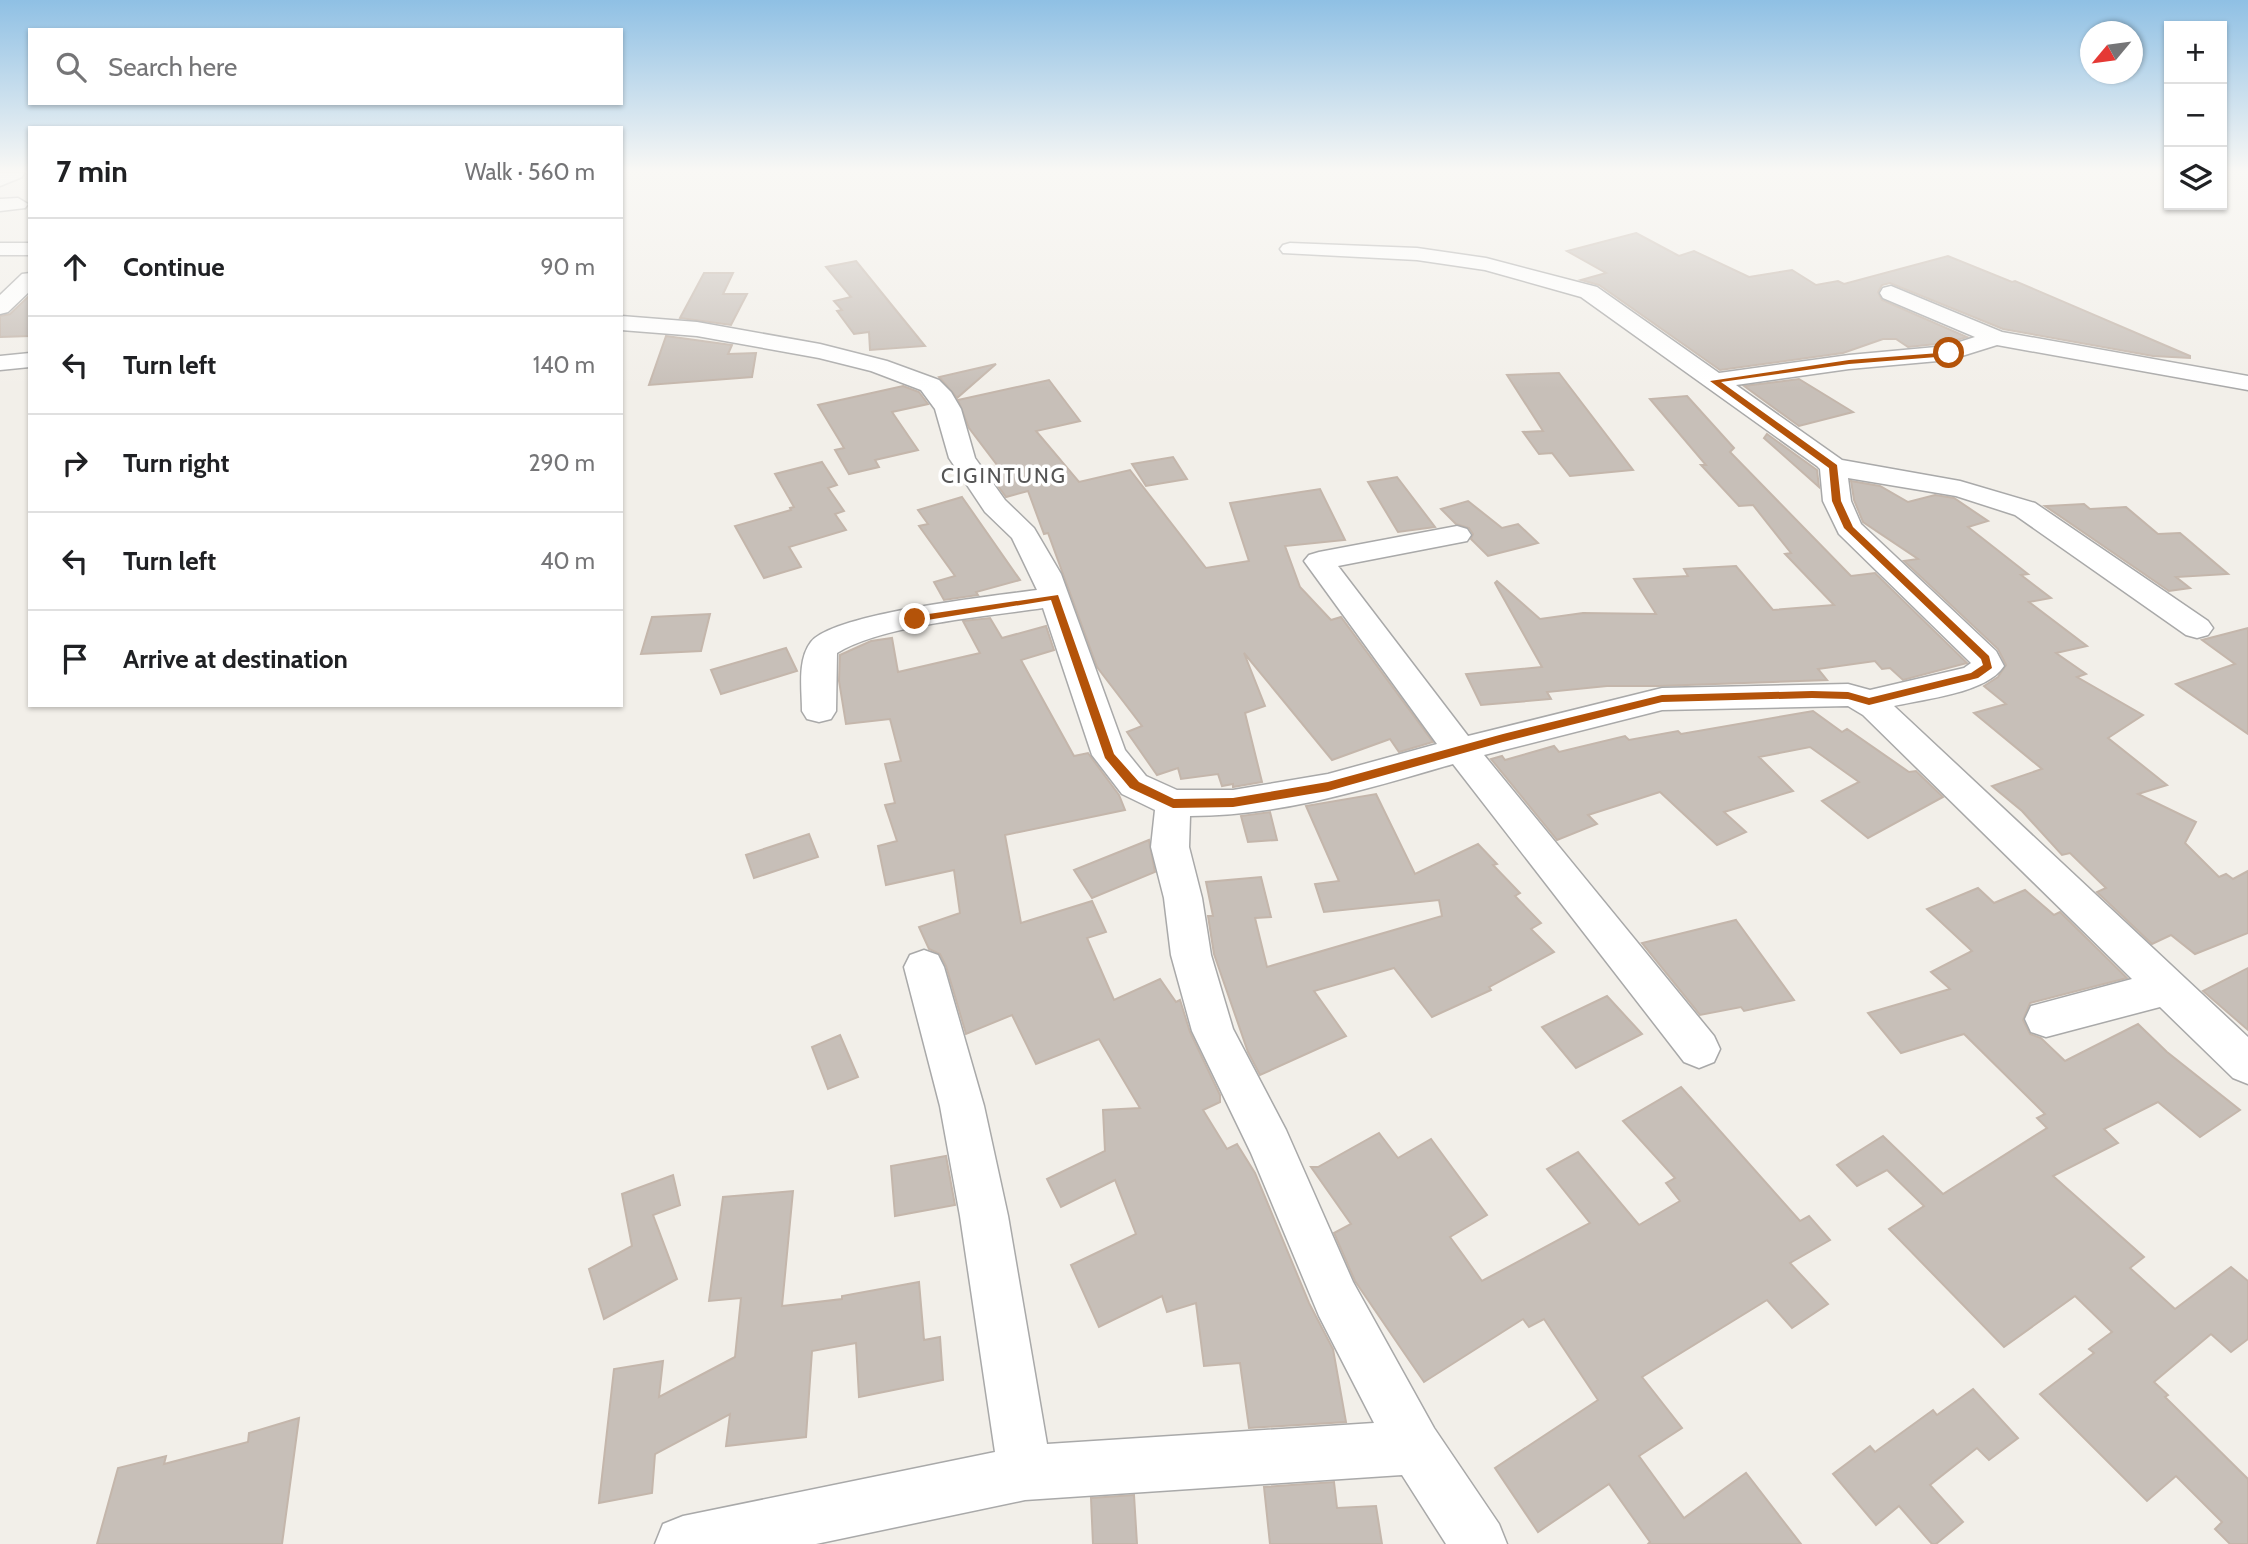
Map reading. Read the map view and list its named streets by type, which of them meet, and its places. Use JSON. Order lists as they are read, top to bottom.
{
  "districts": ["CIGINTUNG"],
  "north": "bottom left",
  "page": {
    "map_buttons": ["+", "−"],
    "search": "Search here",
    "heading": ["7 min", "Walk · 560 m"],
    "list": [
      ["Continue", "90 m"],
      ["Turn left", "140 m"],
      ["Turn right", "290 m"],
      ["Turn left", "40 m"],
      "Arrive at destination"
    ]
  }
}
